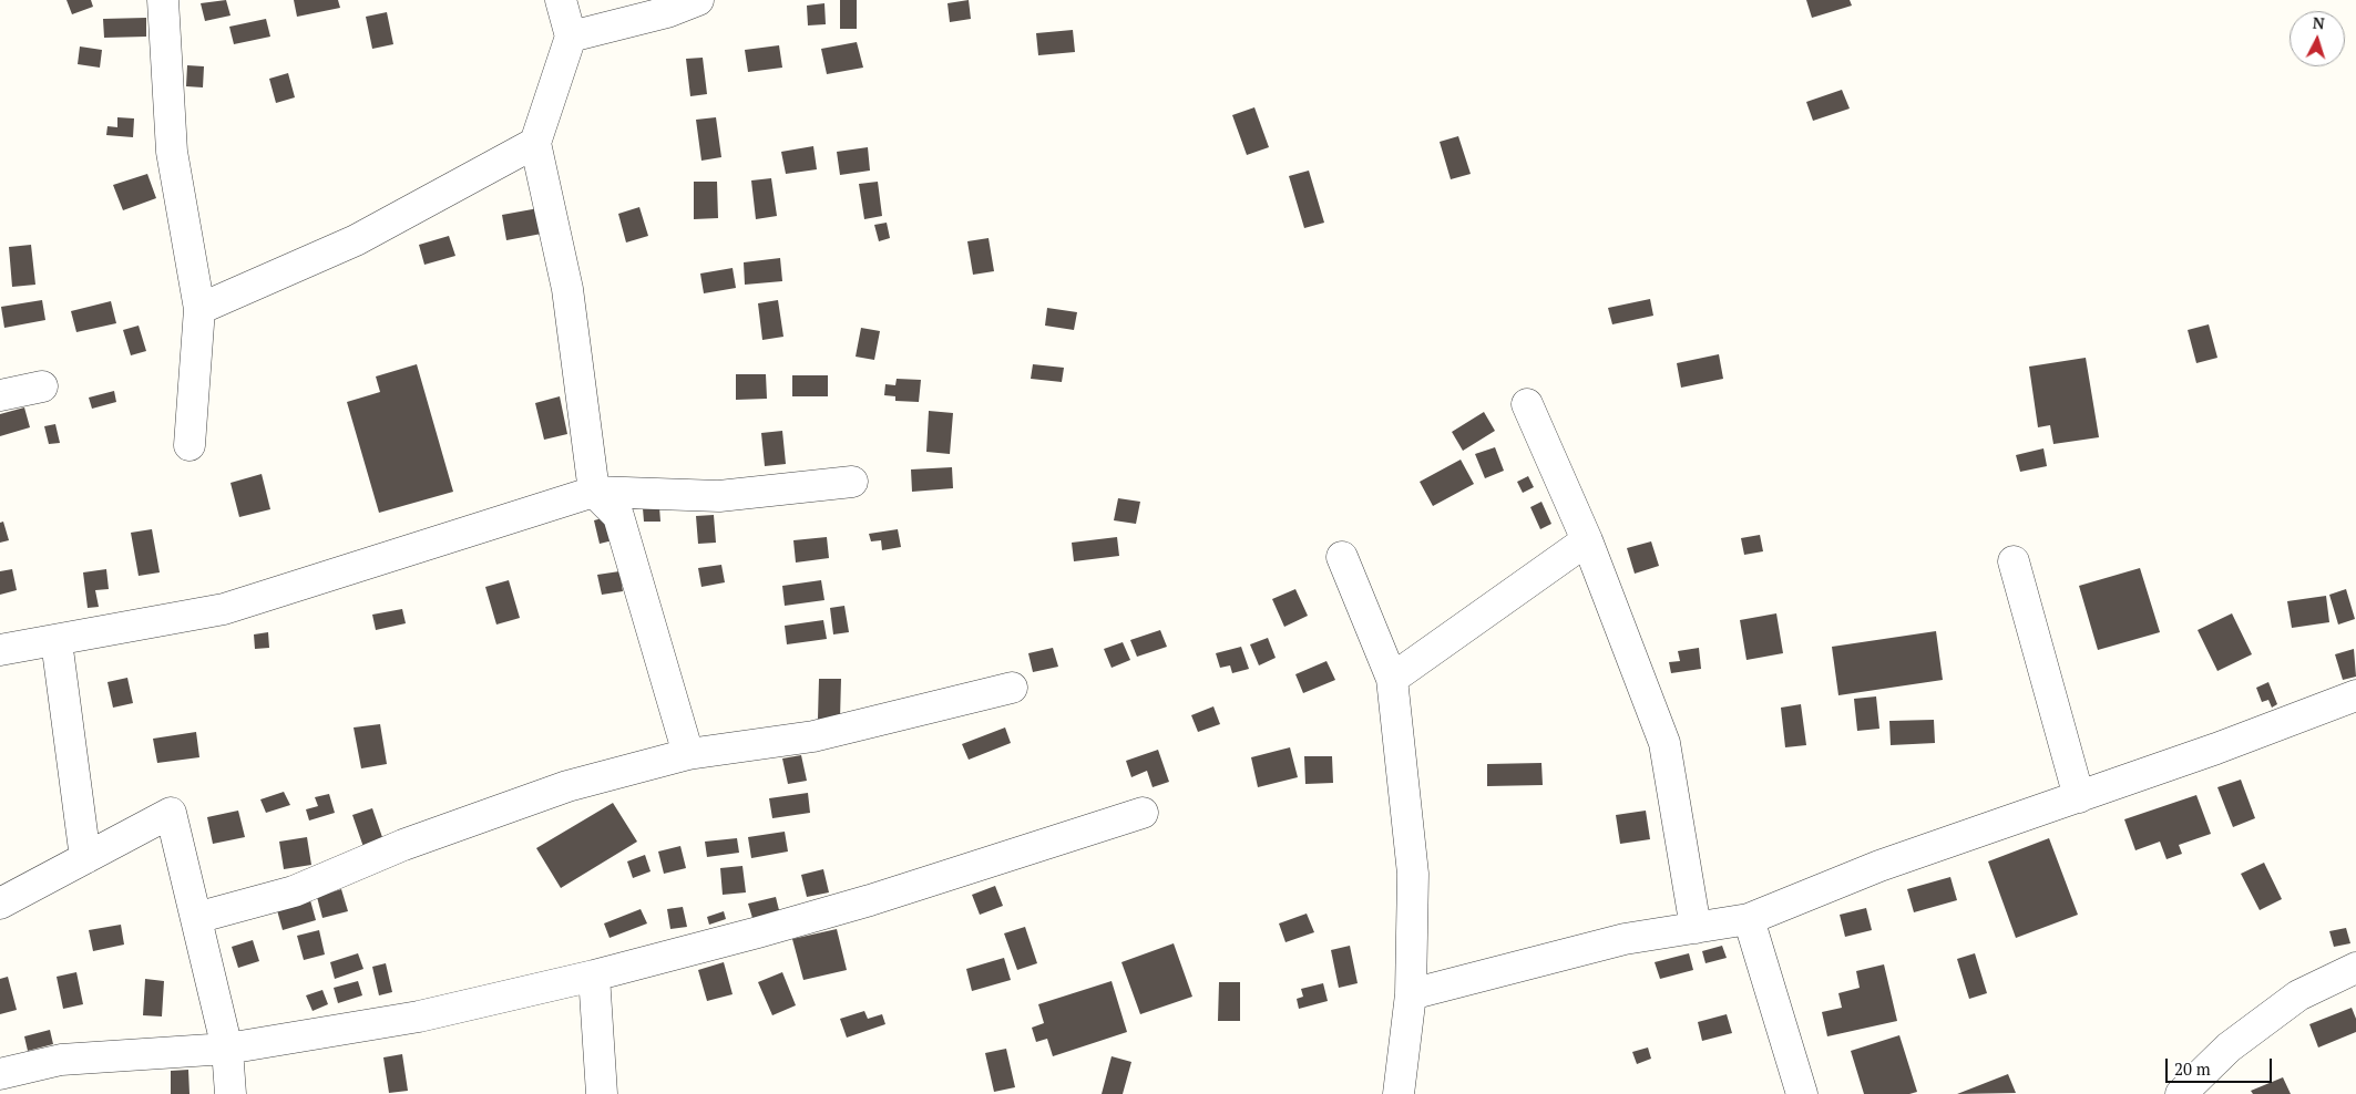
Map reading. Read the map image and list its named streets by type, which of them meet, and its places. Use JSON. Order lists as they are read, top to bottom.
{
  "scale_bar": "20 m",
  "north": "top"
}
